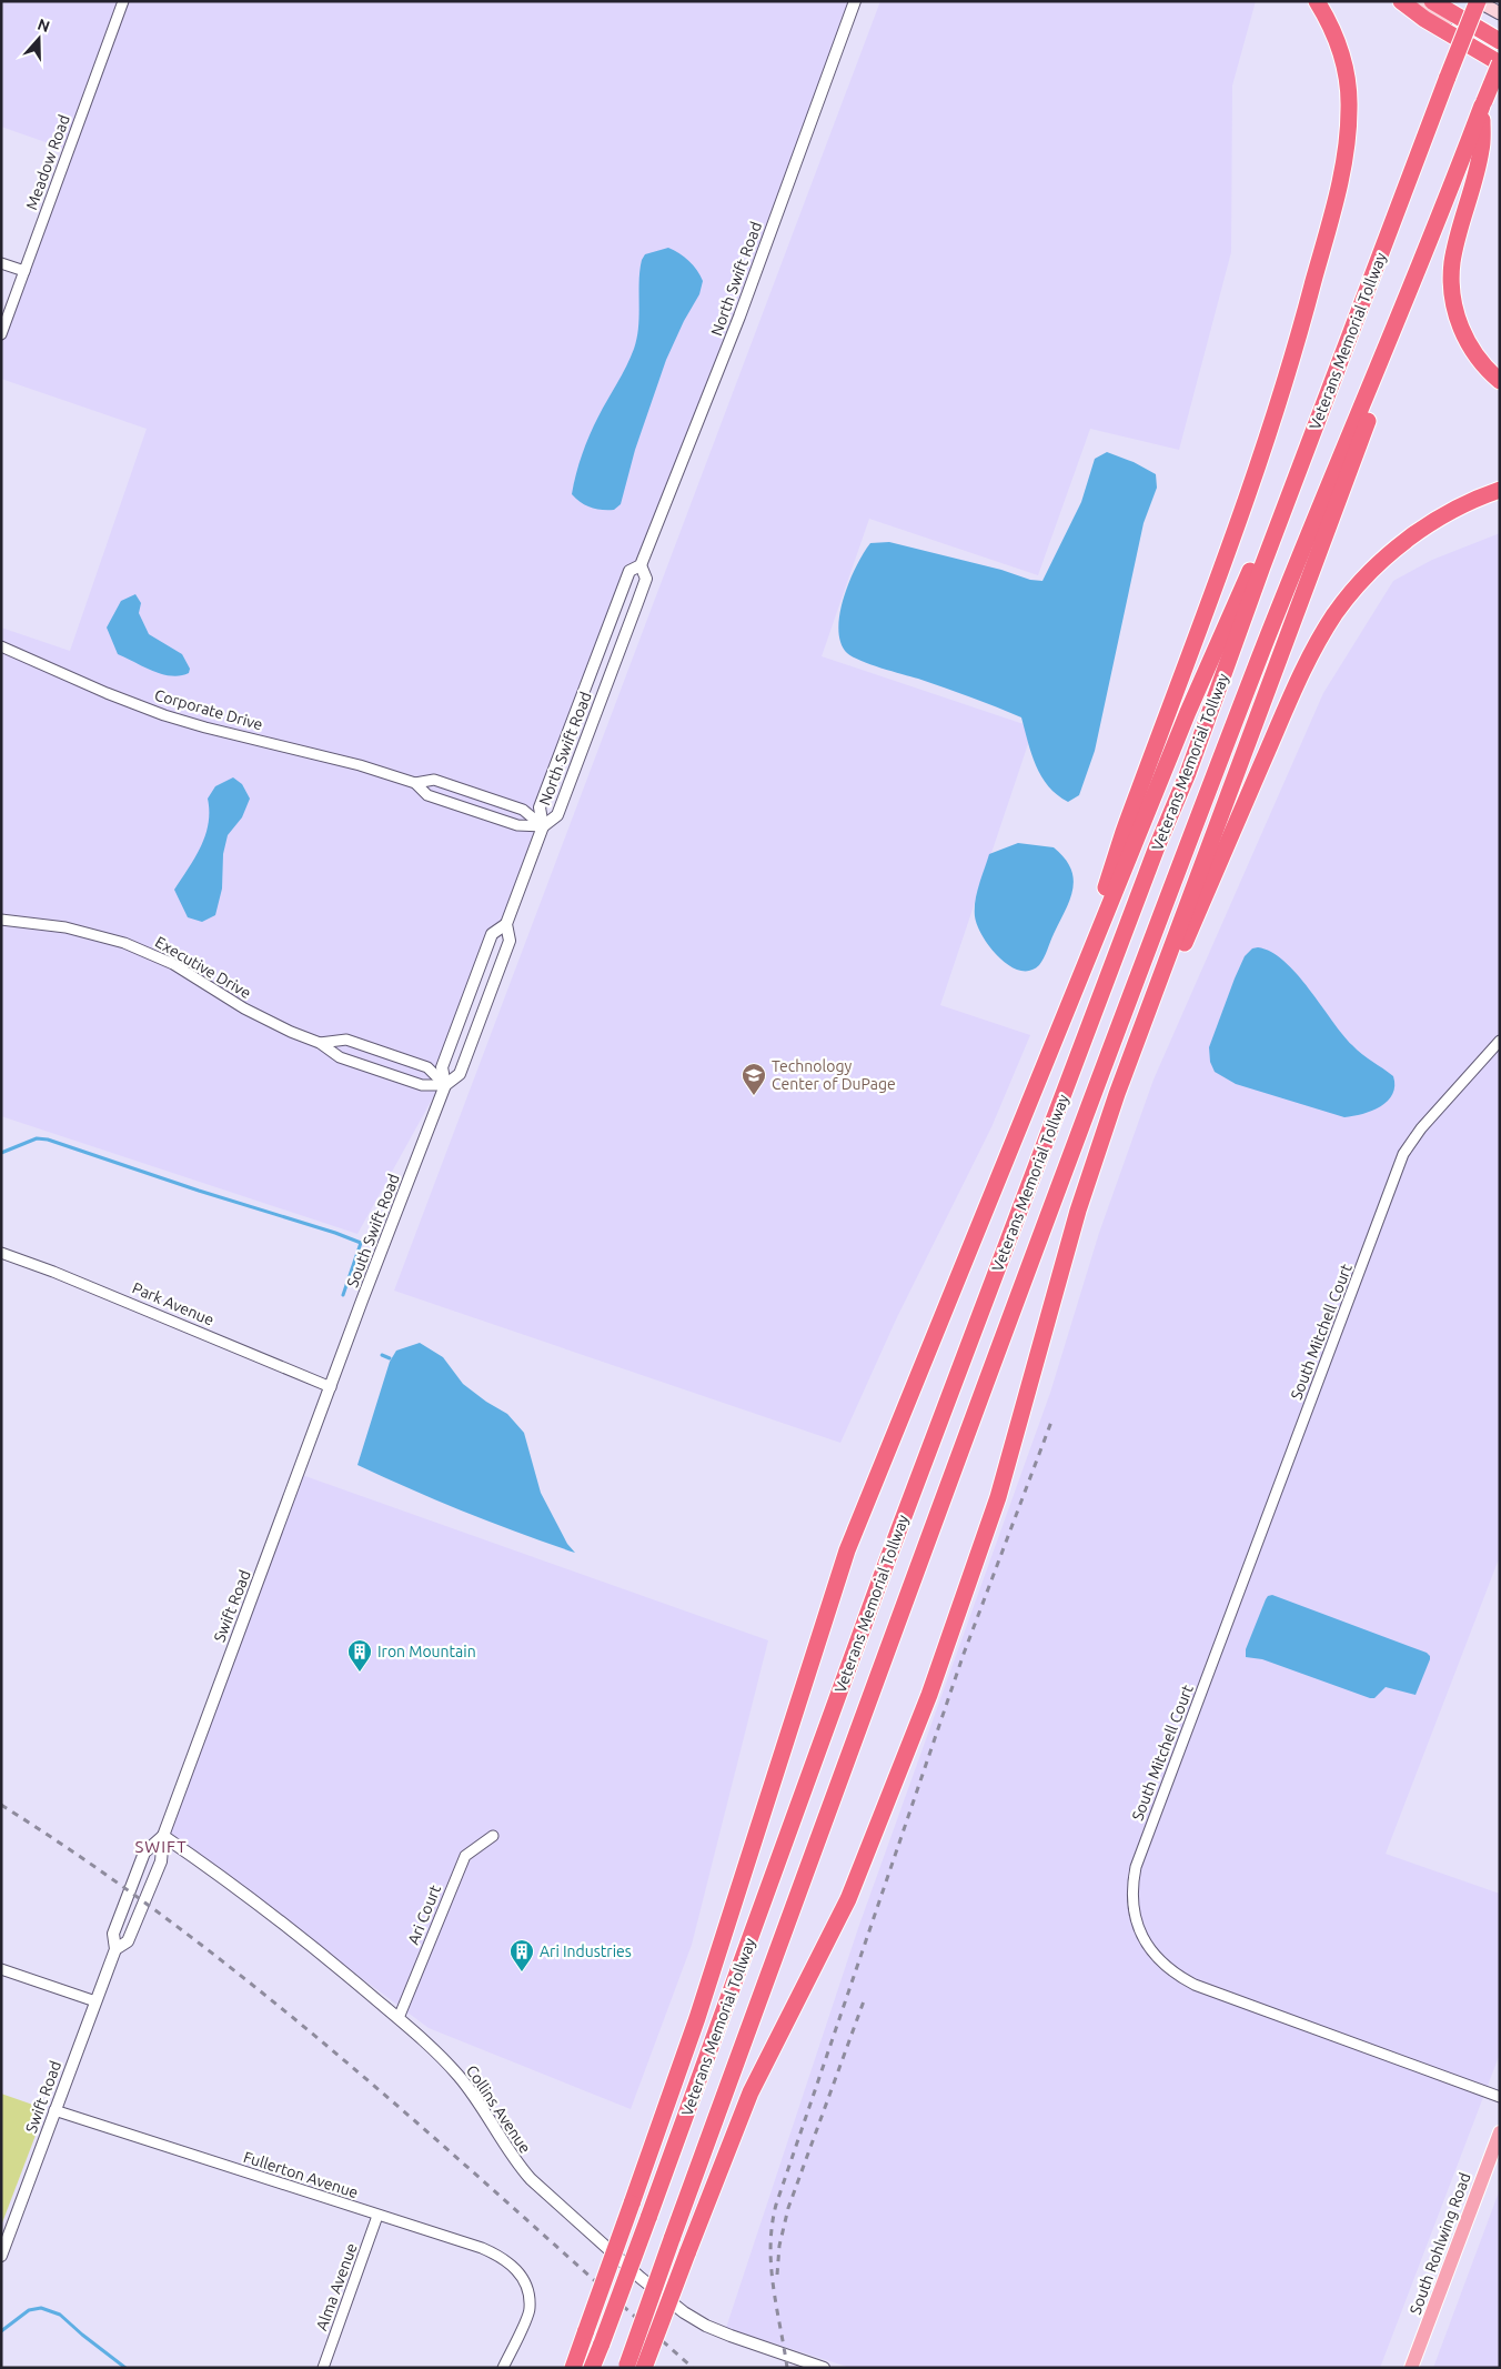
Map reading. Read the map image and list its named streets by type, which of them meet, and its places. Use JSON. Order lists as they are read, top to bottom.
{
  "streets": {
    "highway": ["Veterans Memorial Tollway"],
    "main road": ["South Rohlwing Road"],
    "street": [
      "Meadow Road",
      "North Swift Road",
      "Corporate Drive",
      "Executive Drive",
      "South Swift Road",
      "Park Avenue",
      "South Mitchell Court",
      "Swift Road",
      "Ari Court",
      "Collins Avenue",
      "Fullerton Avenue",
      "Alma Avenue"
    ]
  },
  "crossings": [
    ["North Swift Road", "Corporate Drive"],
    ["North Swift Road", "South Swift Road"],
    ["Corporate Drive", "South Swift Road"],
    ["Executive Drive", "South Swift Road"],
    ["South Swift Road", "Park Avenue"],
    ["South Swift Road", "Swift Road"],
    ["Park Avenue", "Swift Road"],
    ["Swift Road", "Collins Avenue"],
    ["Swift Road", "Fullerton Avenue"],
    ["Ari Court", "Collins Avenue"],
    ["Fullerton Avenue", "Alma Avenue"]
  ],
  "districts": ["SWIFT"],
  "places": {
    "school or university": ["Technology Center of DuPage"],
    "building": ["Iron Mountain", "Ari Industries"]
  },
  "north": "top"
}
